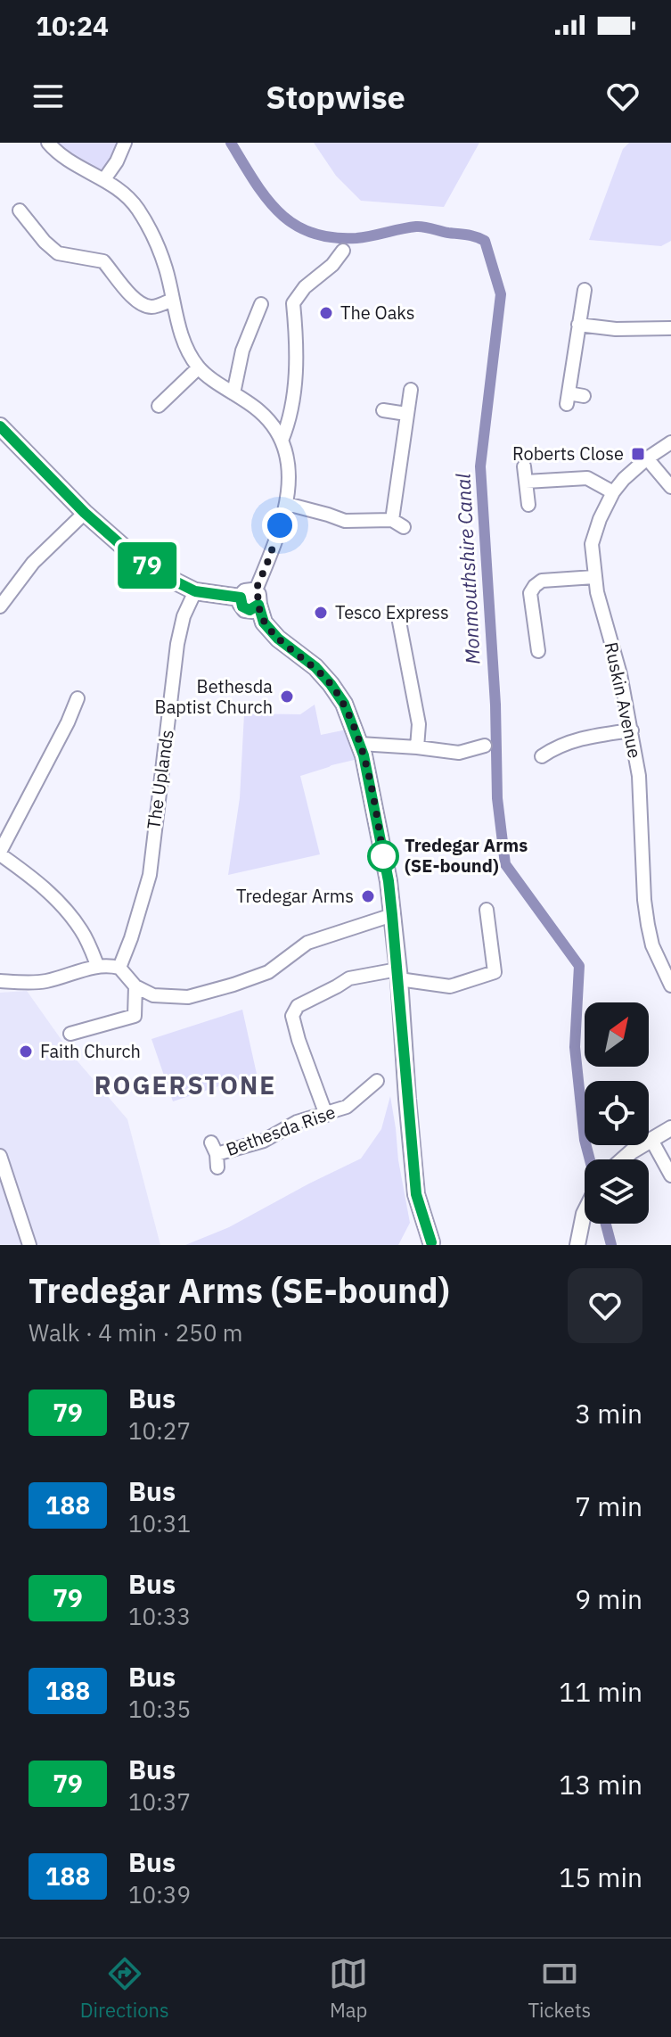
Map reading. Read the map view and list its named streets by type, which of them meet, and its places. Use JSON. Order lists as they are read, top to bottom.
{
  "streets": {
    "street": ["Ruskin Avenue", "The Uplands", "Bethesda Rise"]
  },
  "districts": ["ROGERSTONE"],
  "water": ["Monmouthshire Canal"],
  "places": {
    "other": [
      "The Oaks",
      "Tesco Express",
      "Bethesda Baptist Church",
      "Tredegar Arms (SE-bound)",
      "Tredegar Arms",
      "Faith Church"
    ],
    "transit": ["Roberts Close"]
  },
  "lines": ["bus line 79"],
  "north": "top right",
  "page": {
    "status": "10:24",
    "header": "Stopwise",
    "on_map": "79",
    "heading": ["Tredegar Arms (SE-bound)", "Walk · 4 min · 250 m"],
    "list": [
      {
        "mark": "79",
        "name": "Bus",
        "note": "10:27",
        "value": "3 min"
      },
      {
        "mark": "188",
        "name": "Bus",
        "note": "10:31",
        "value": "7 min"
      },
      {
        "mark": "79",
        "name": "Bus",
        "note": "10:33",
        "value": "9 min"
      },
      {
        "mark": "188",
        "name": "Bus",
        "note": "10:35",
        "value": "11 min"
      },
      {
        "mark": "79",
        "name": "Bus",
        "note": "10:37",
        "value": "13 min"
      },
      {
        "mark": "188",
        "name": "Bus",
        "note": "10:39",
        "value": "15 min"
      }
    ],
    "tabs": ["Directions", "Map", "Tickets"]
  }
}
